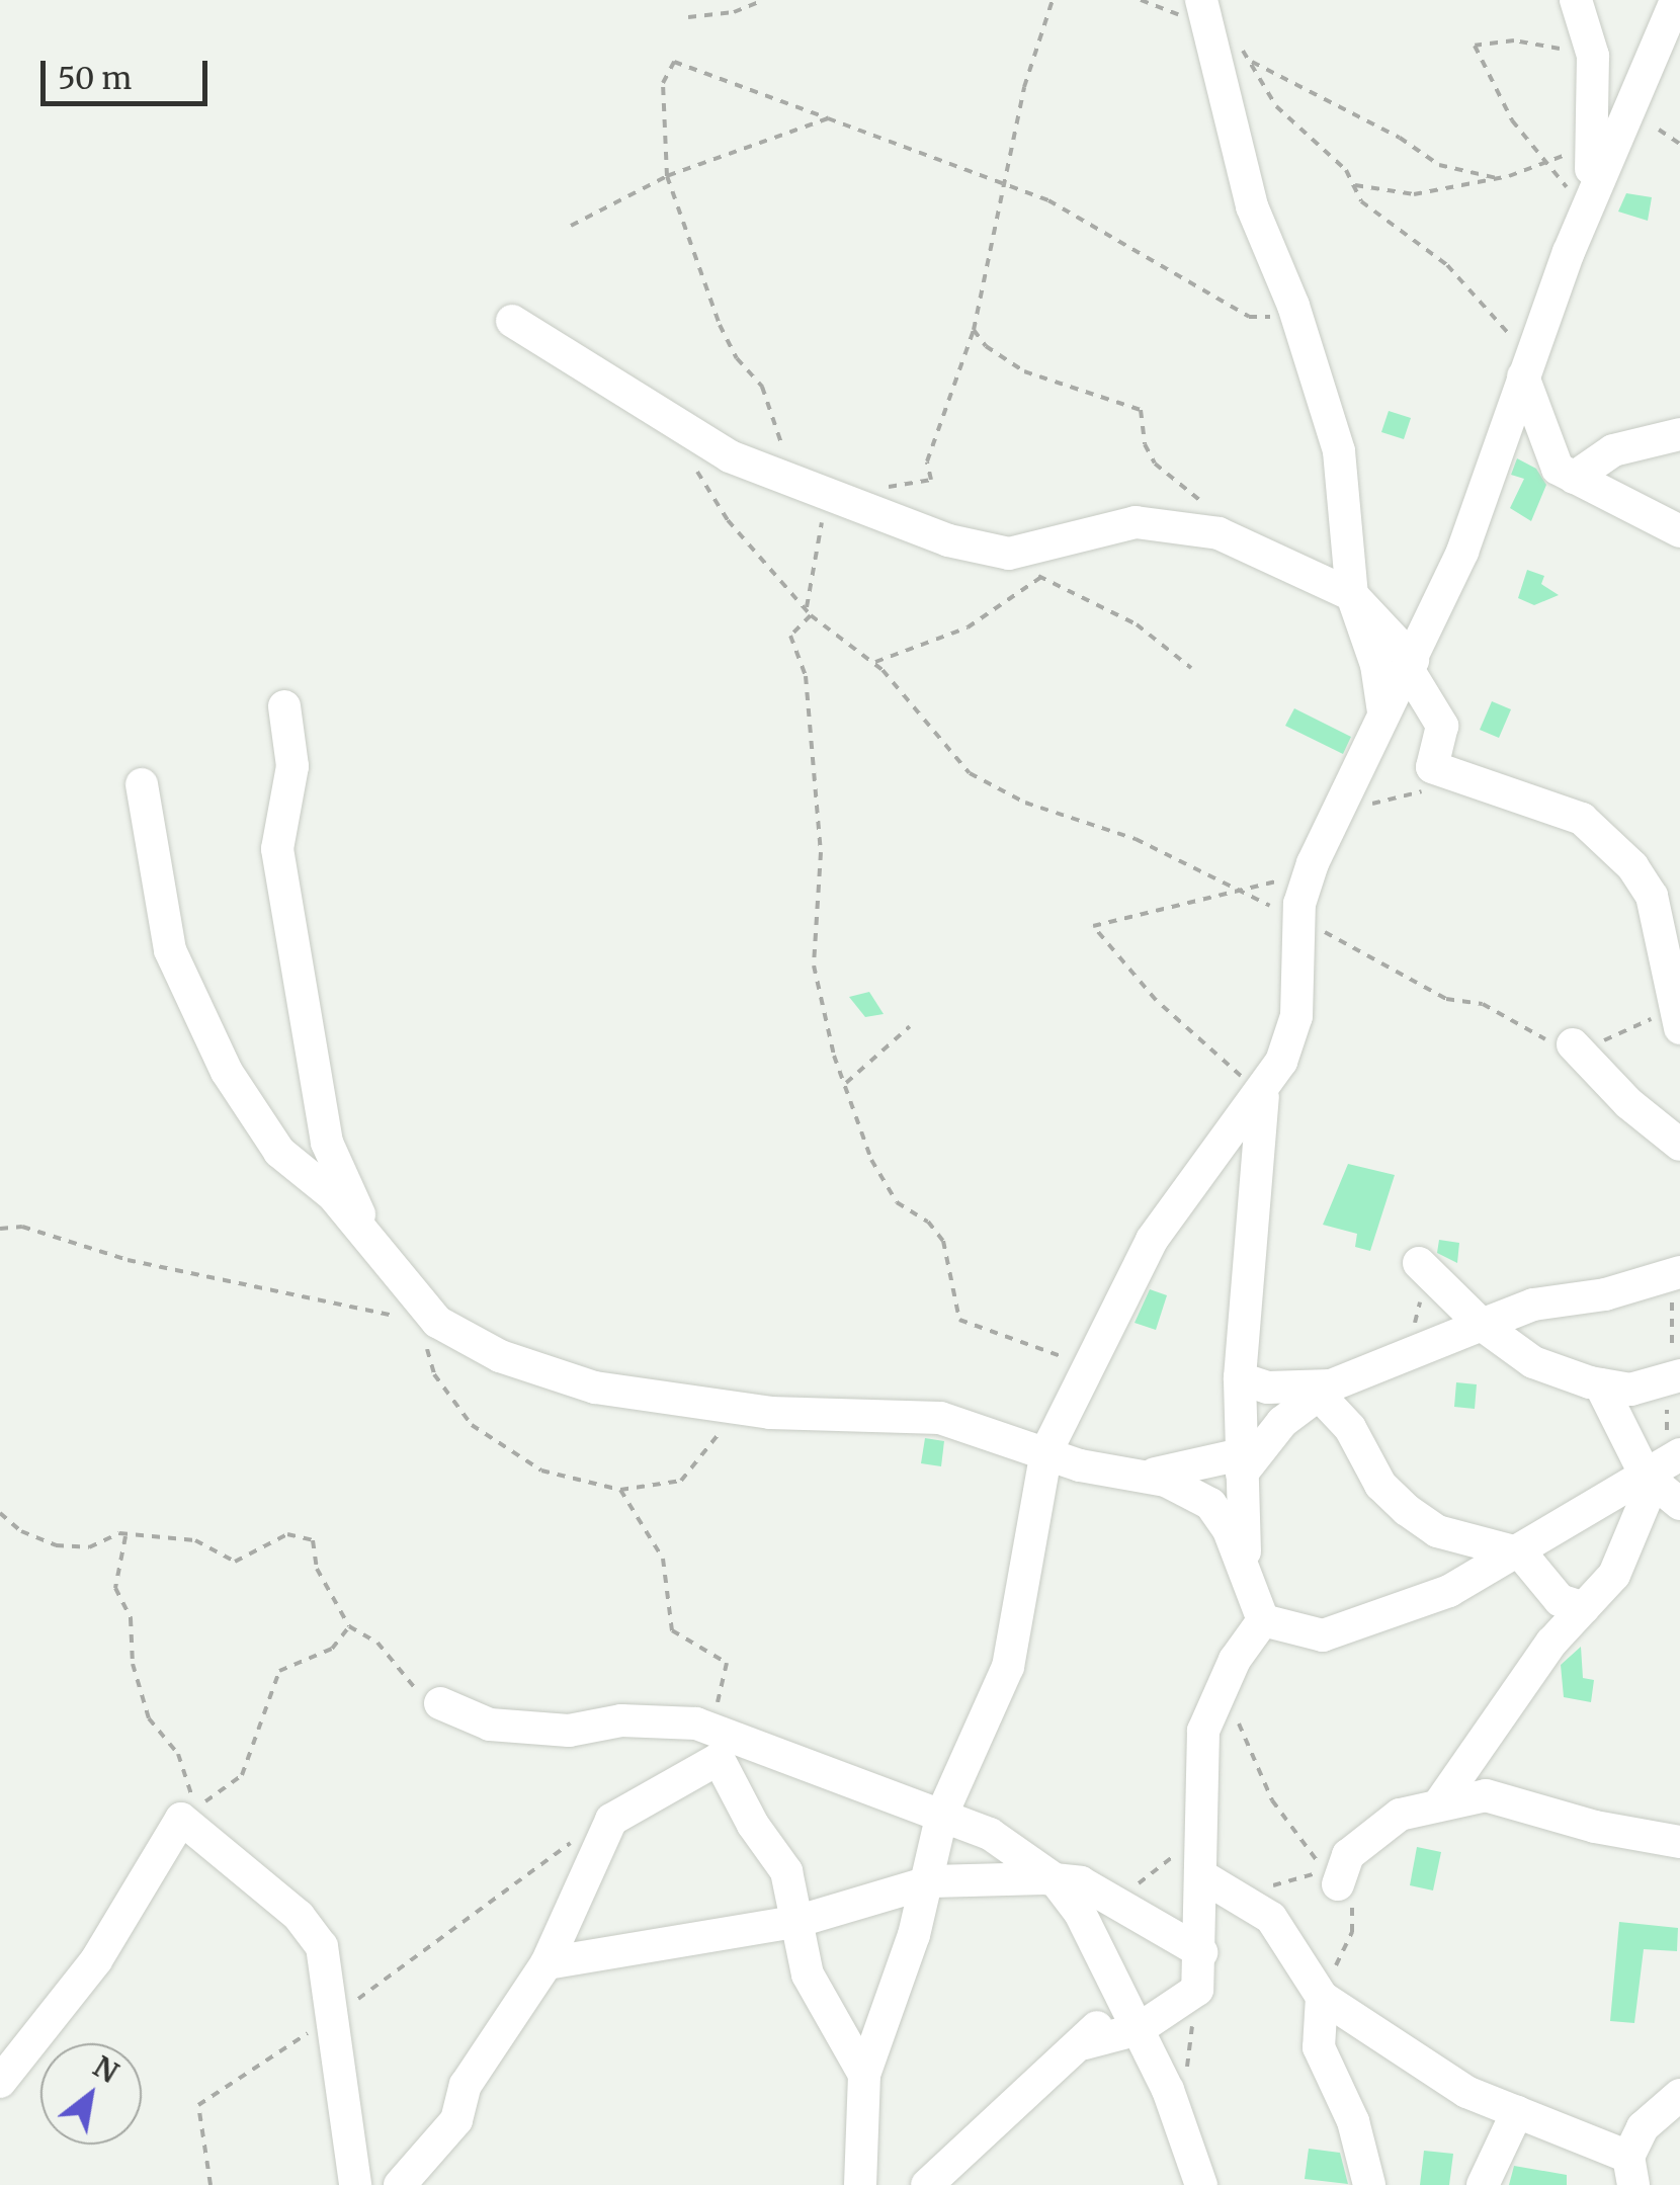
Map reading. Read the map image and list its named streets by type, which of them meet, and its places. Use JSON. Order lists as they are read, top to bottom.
{
  "scale_bar": "50 m",
  "north": "top right"
}
